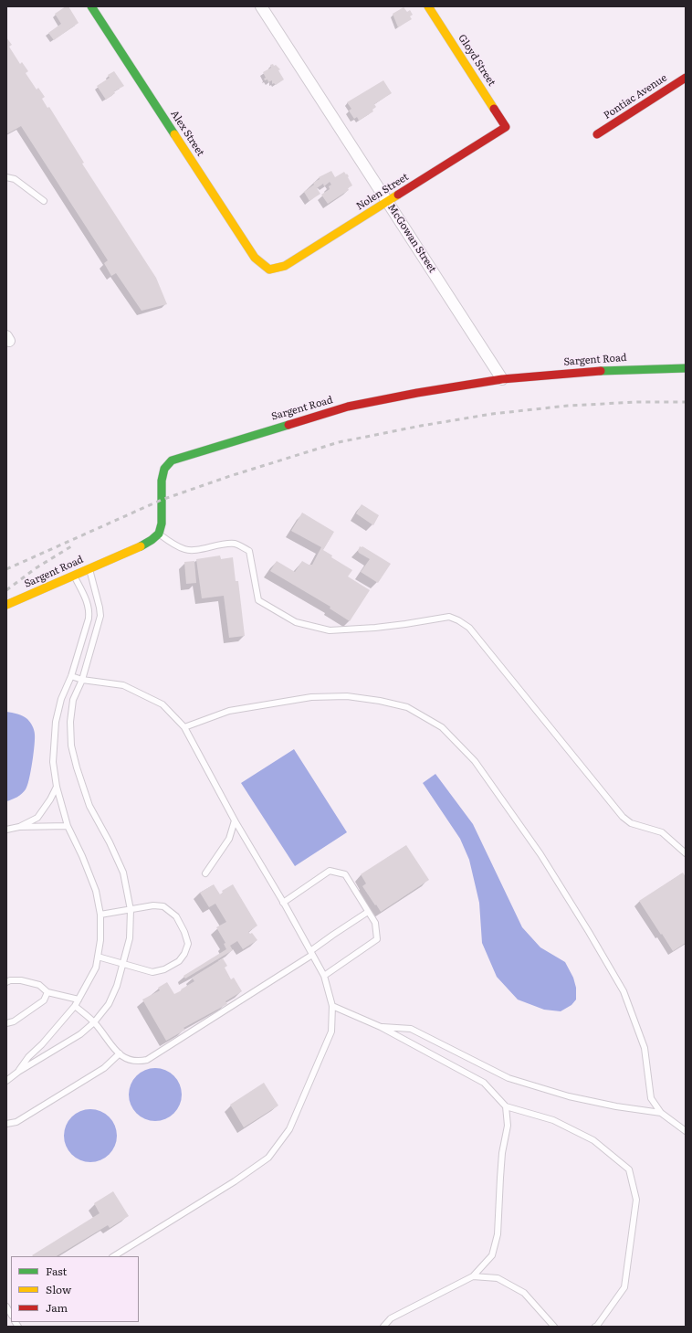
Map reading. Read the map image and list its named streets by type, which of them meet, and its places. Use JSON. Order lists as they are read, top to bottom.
{
  "streets": {
    "street": [
      "Gloyd Street",
      "Pontiac Avenue",
      "Alex Street",
      "Nolen Street",
      "McGowan Street",
      "Sargent Road"
    ]
  },
  "crossings": [
    ["Gloyd Street", "Nolen Street"],
    ["Alex Street", "Nolen Street"],
    ["Nolen Street", "McGowan Street"],
    ["McGowan Street", "Sargent Road"]
  ],
  "legend": ["Fast", "Slow", "Jam"]
}
